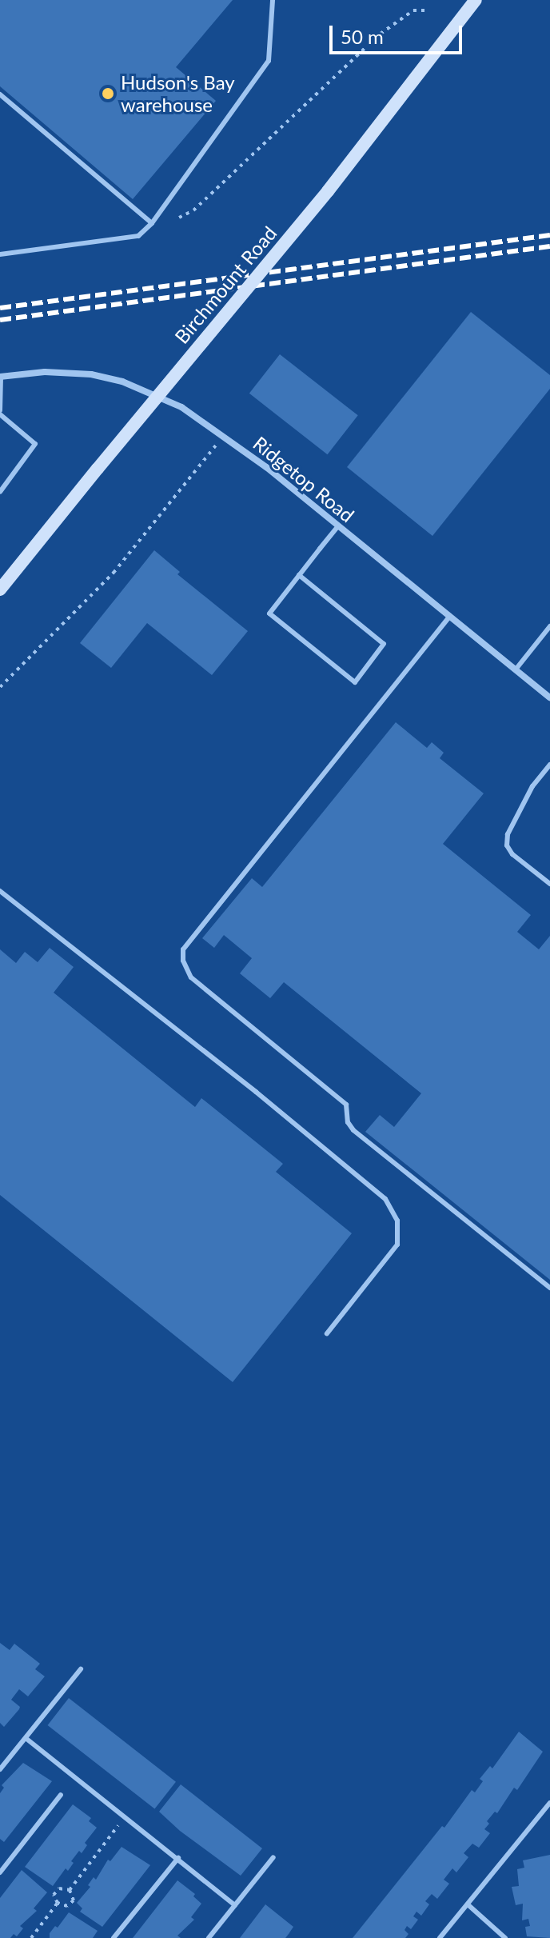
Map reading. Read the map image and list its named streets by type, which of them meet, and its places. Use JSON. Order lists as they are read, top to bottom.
{
  "streets": {
    "main road": ["Birchmount Road"],
    "street": ["Ridgetop Road"]
  },
  "places": ["Hudson's Bay warehouse"],
  "scale_bar": "50 m"
}
